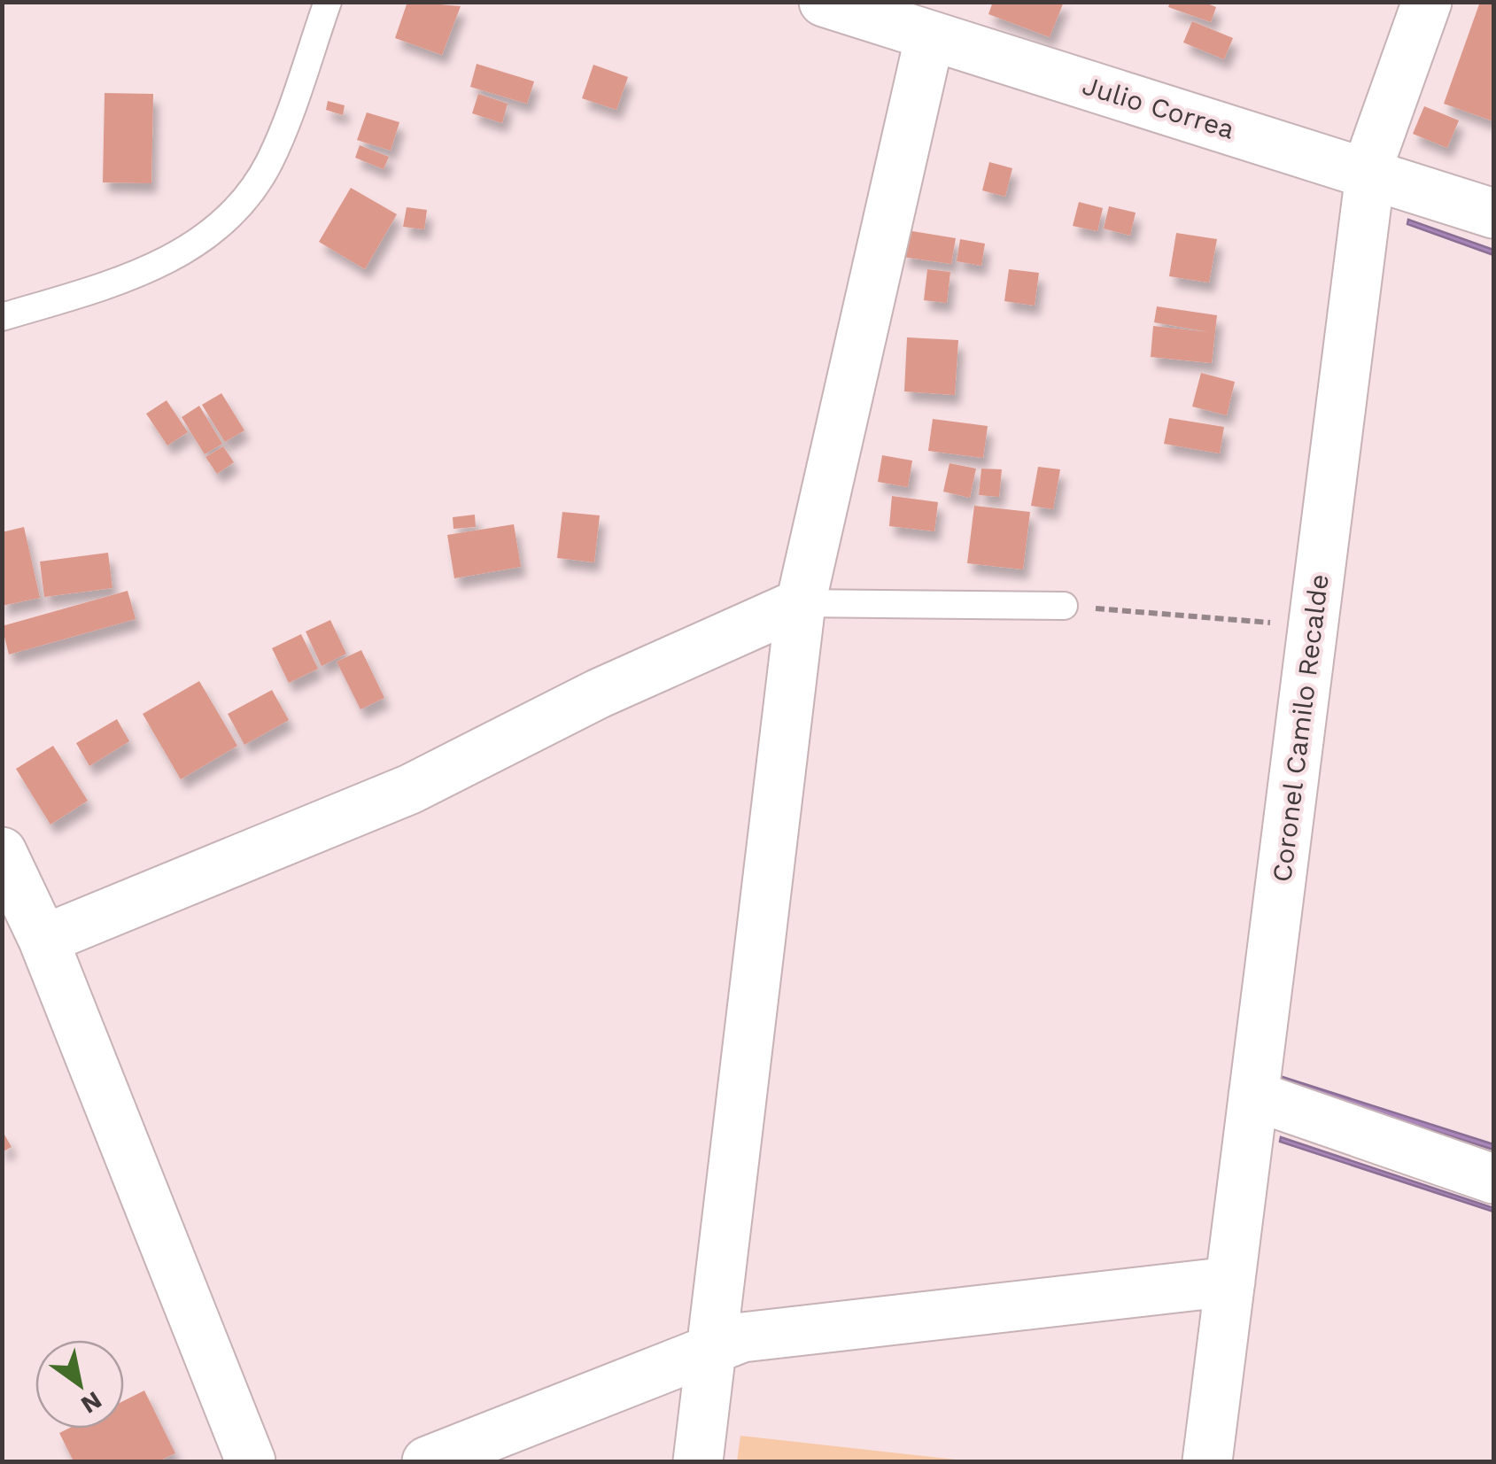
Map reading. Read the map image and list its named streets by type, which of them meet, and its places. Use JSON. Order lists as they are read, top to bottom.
{
  "streets": {
    "street": ["Julio Correa", "Coronel Camilo Recalde"]
  },
  "crossings": [
    ["Julio Correa", "Coronel Camilo Recalde"]
  ],
  "north": "bottom right"
}
